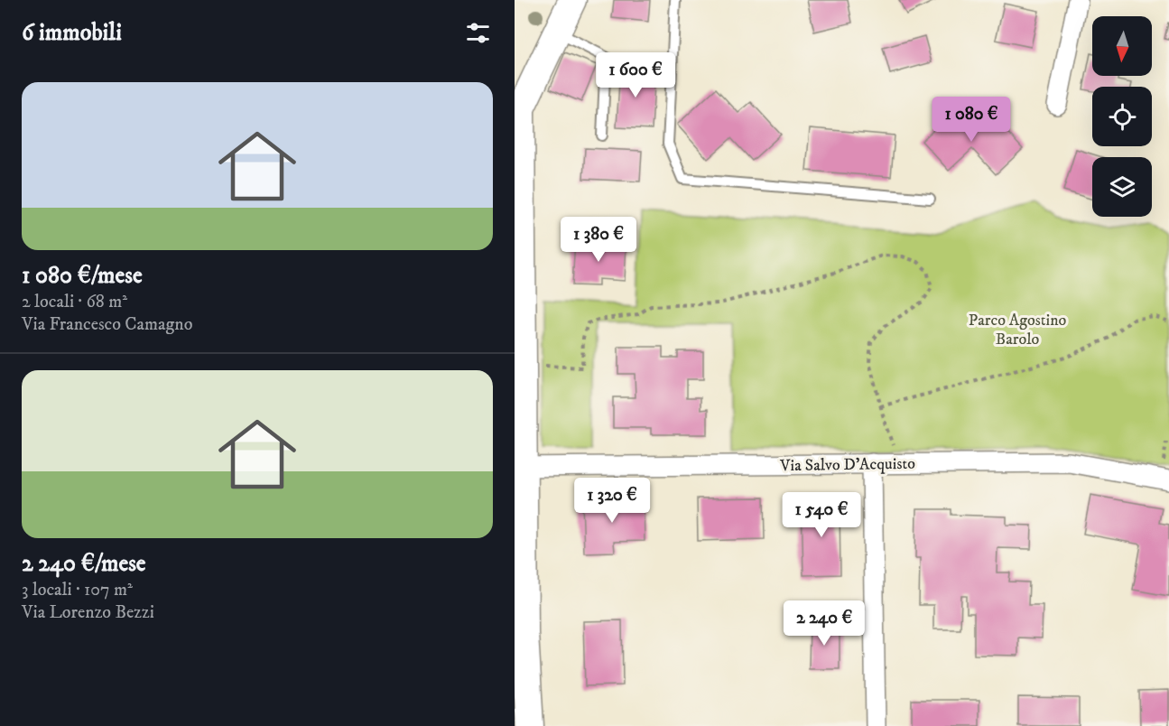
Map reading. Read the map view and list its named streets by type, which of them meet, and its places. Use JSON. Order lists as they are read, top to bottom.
{
  "streets": {
    "street": ["Via Salvo D'Acquisto"]
  },
  "parks": ["Parco Agostino Barolo"],
  "north": "bottom",
  "page": {
    "heading": "6 immobili",
    "price": [
      "1 600 €",
      "1 080 €",
      "1 380 €",
      "1 320 €",
      "1 540 €",
      "2 240 €"
    ],
    "list": [
      {
        "name": "1 080 €/mese",
        "note": "2 locali · 68 m² · Via Francesco Camagno"
      },
      {
        "name": "2 240 €/mese",
        "note": "3 locali · 107 m² · Via Lorenzo Bezzi"
      }
    ]
  }
}
